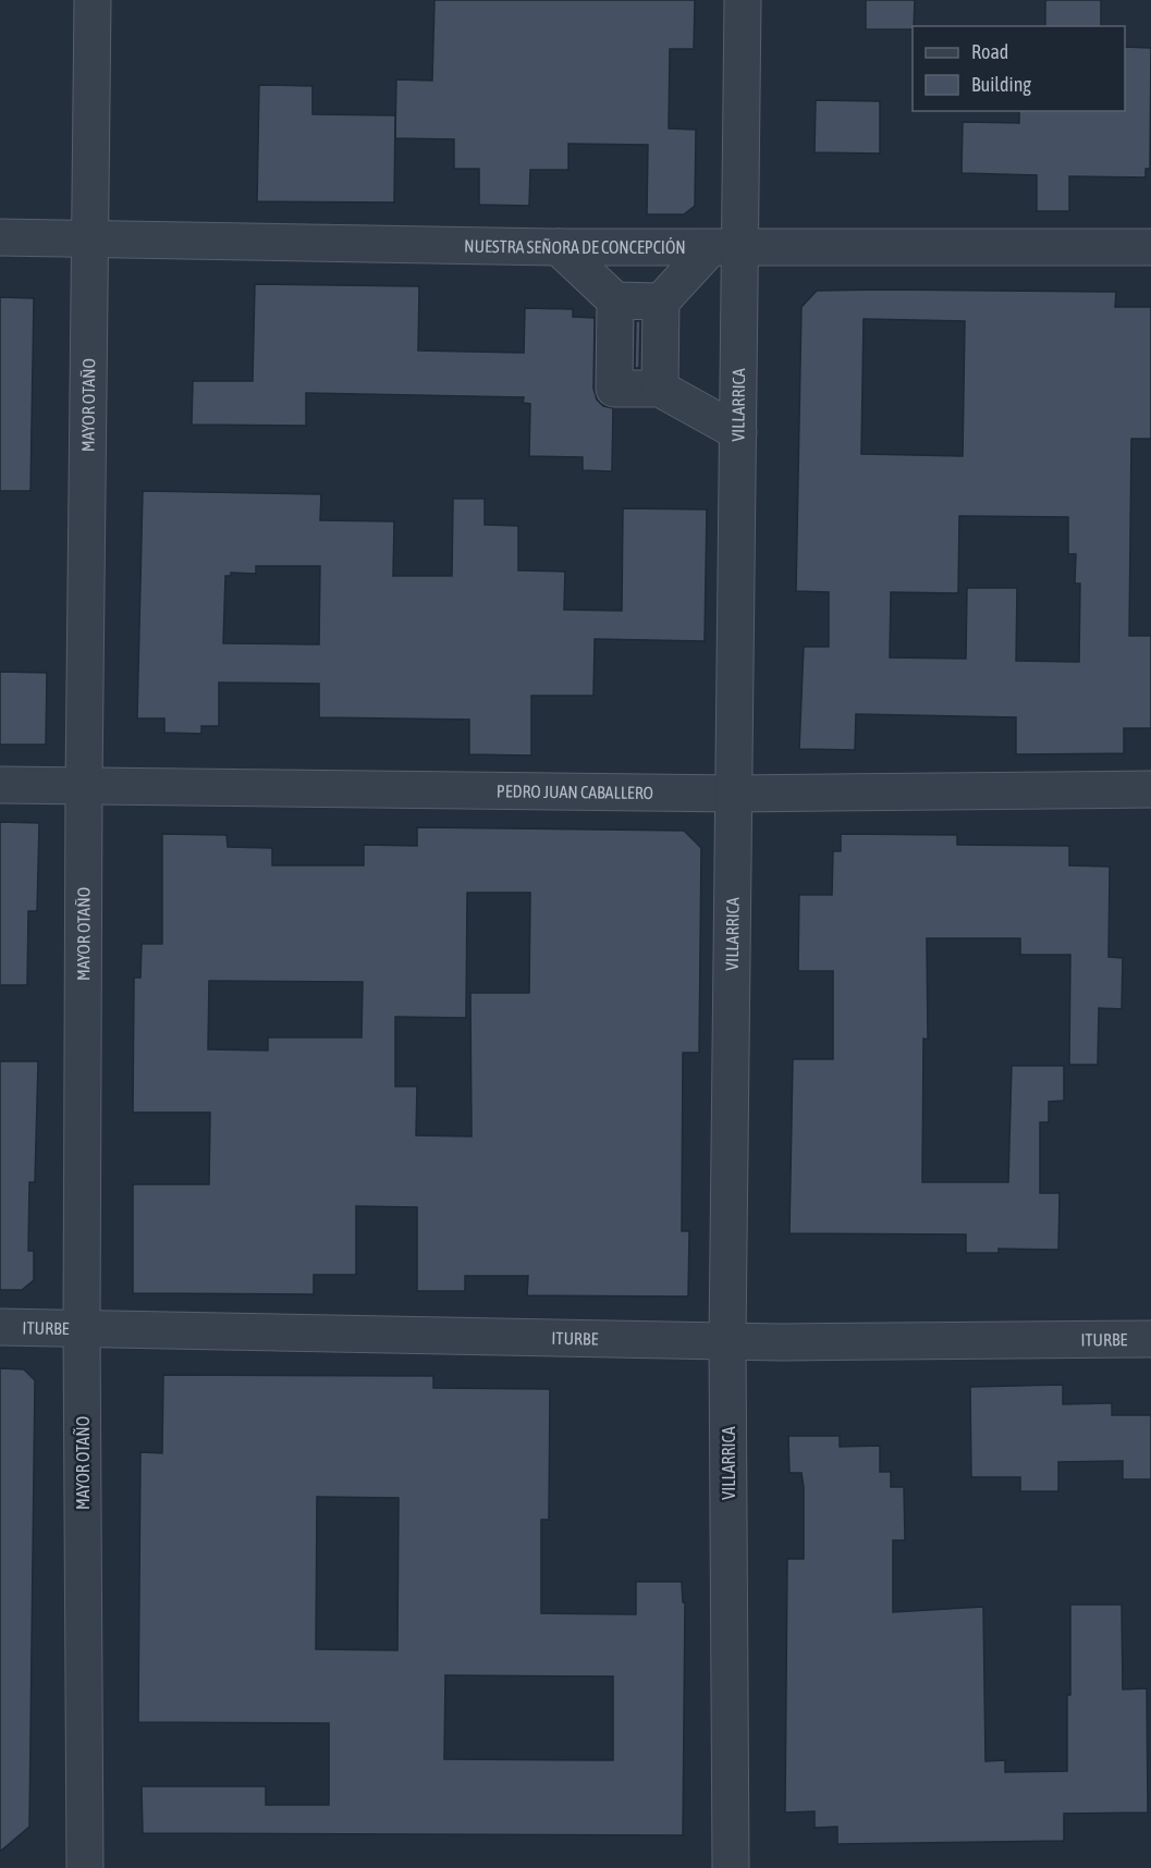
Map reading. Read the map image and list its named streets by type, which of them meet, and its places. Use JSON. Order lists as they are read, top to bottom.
{
  "streets": {
    "street": [
      "NUESTRA SEÑORA DE CONCEPCIÓN",
      "MAYOR OTAÑO",
      "VILLARRICA",
      "PEDRO JUAN CABALLERO",
      "ITURBE"
    ]
  },
  "crossings": [
    ["NUESTRA SEÑORA DE CONCEPCIÓN", "MAYOR OTAÑO"],
    ["NUESTRA SEÑORA DE CONCEPCIÓN", "VILLARRICA"],
    ["MAYOR OTAÑO", "PEDRO JUAN CABALLERO"],
    ["MAYOR OTAÑO", "ITURBE"],
    ["VILLARRICA", "PEDRO JUAN CABALLERO"],
    ["VILLARRICA", "ITURBE"]
  ],
  "legend": ["Road", "Building"]
}
